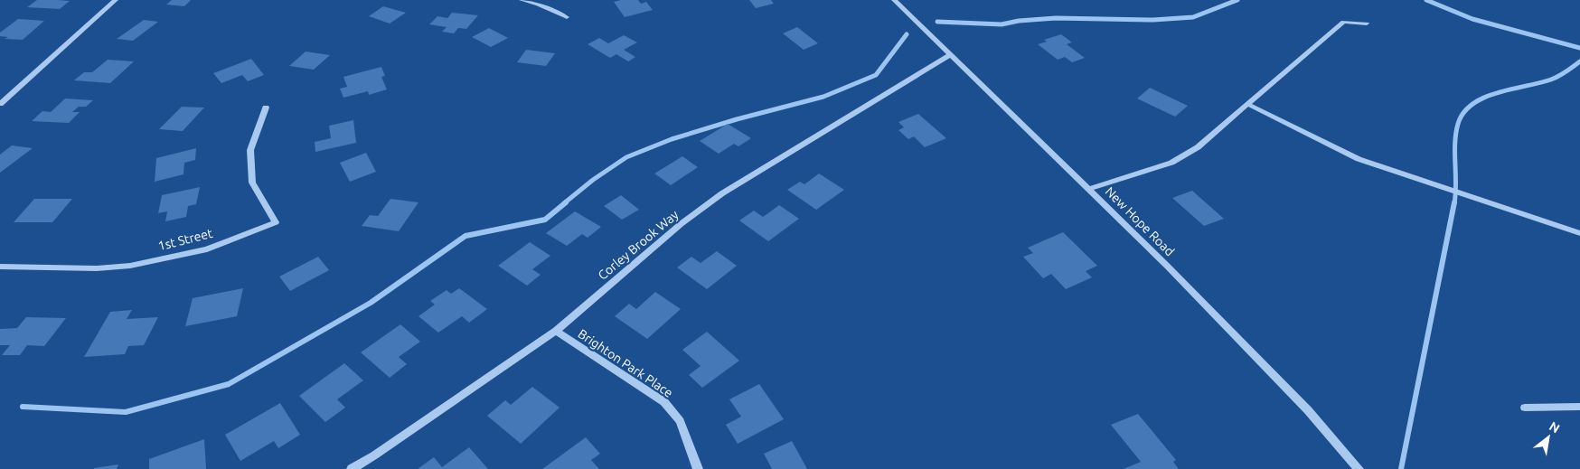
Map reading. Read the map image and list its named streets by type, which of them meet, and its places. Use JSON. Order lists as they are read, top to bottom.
{
  "streets": {
    "street": [
      "New Hope Road",
      "1st Street",
      "Corley Brook Way",
      "Brighton Park Place"
    ]
  },
  "crossings": [
    ["New Hope Road", "Corley Brook Way"],
    ["Corley Brook Way", "Brighton Park Place"]
  ],
  "north": "top right"
}
